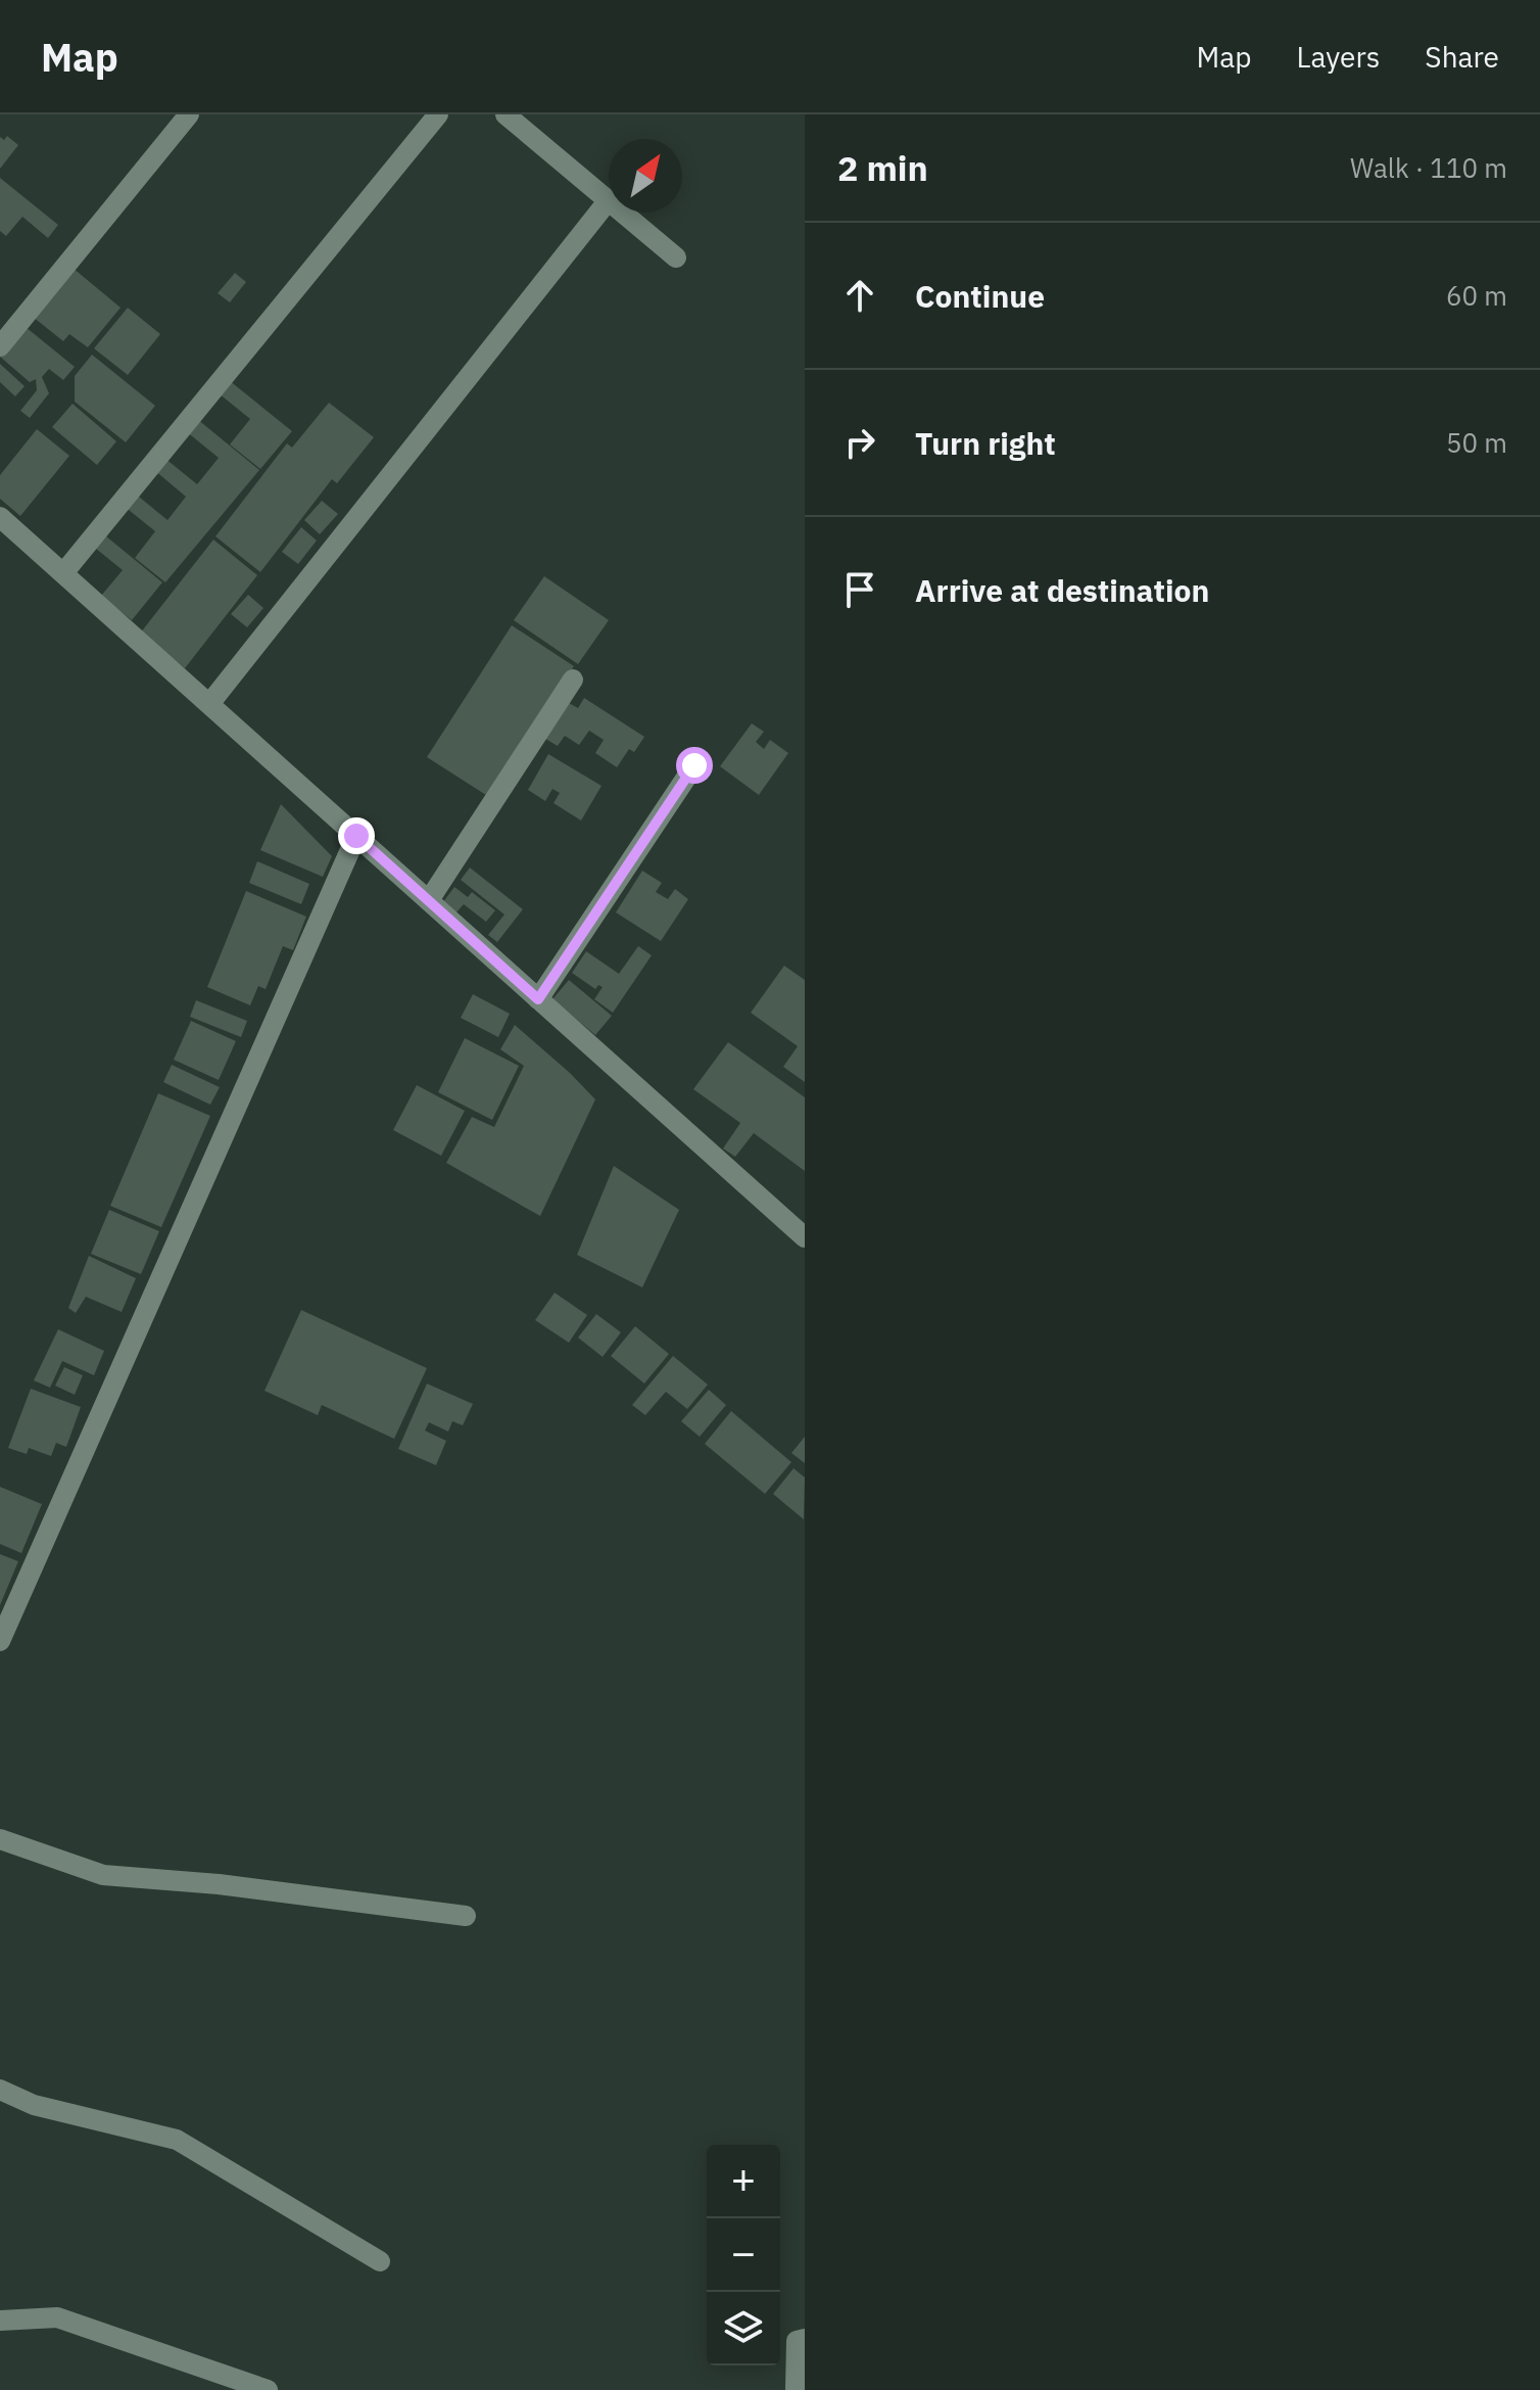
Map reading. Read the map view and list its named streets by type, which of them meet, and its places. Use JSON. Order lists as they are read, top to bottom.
{
  "north": "top right",
  "page": {
    "header": "Map",
    "nav": ["Map", "Layers", "Share"],
    "heading": ["2 min", "Walk · 110 m"],
    "list": [
      ["Continue", "60 m"],
      ["Turn right", "50 m"],
      "Arrive at destination"
    ],
    "map_buttons": ["+", "−"]
  }
}
